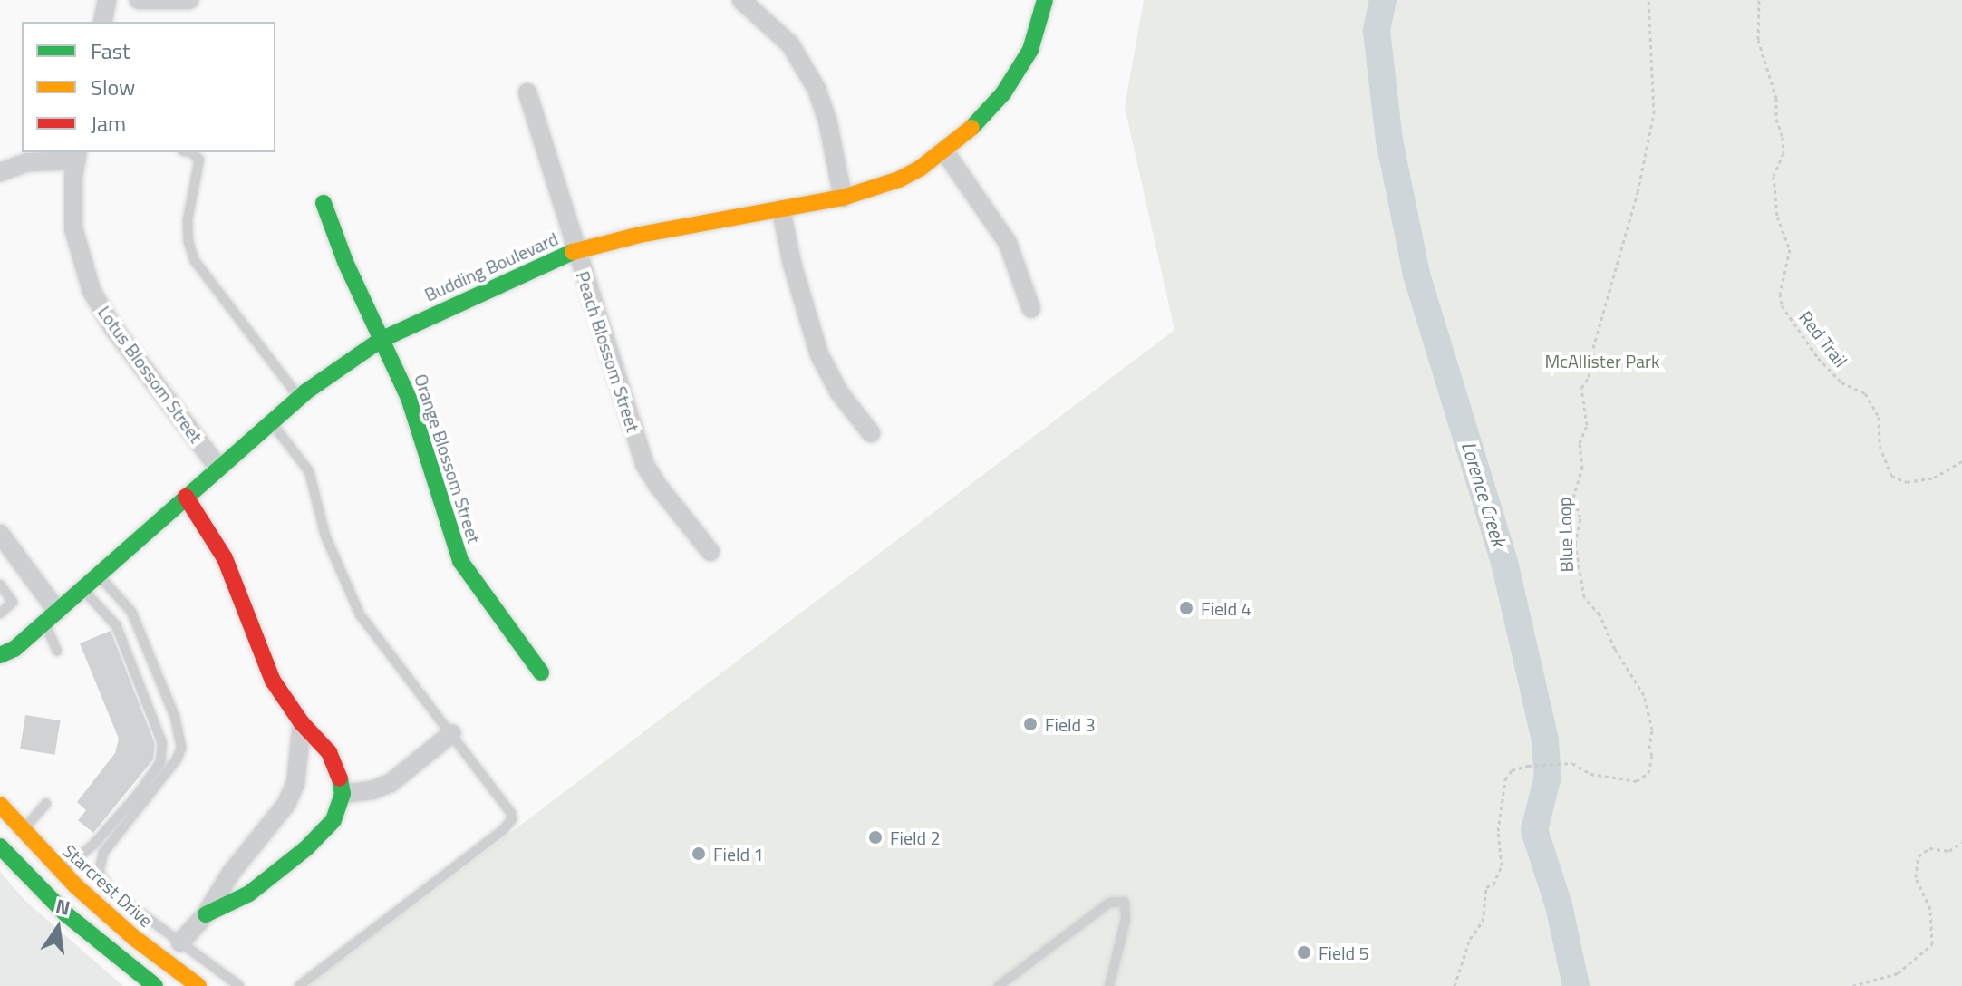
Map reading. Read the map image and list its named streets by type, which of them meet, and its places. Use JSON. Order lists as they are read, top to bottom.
{
  "streets": {
    "street": [
      "Budding Boulevard",
      "Peach Blossom Street",
      "Lotus Blossom Street",
      "Orange Blossom Street",
      "Starcrest Drive"
    ],
    "path": ["Red Trail", "Blue Loop"]
  },
  "crossings": [
    ["Budding Boulevard", "Peach Blossom Street"],
    ["Budding Boulevard", "Lotus Blossom Street"],
    ["Budding Boulevard", "Orange Blossom Street"]
  ],
  "water": ["Lorence Creek"],
  "parks": ["McAllister Park"],
  "places": [
    "Field 4",
    "Field 3",
    "Field 2",
    "Field 1",
    "Field 5"
  ],
  "legend": ["Fast", "Slow", "Jam"],
  "north": "top"
}
